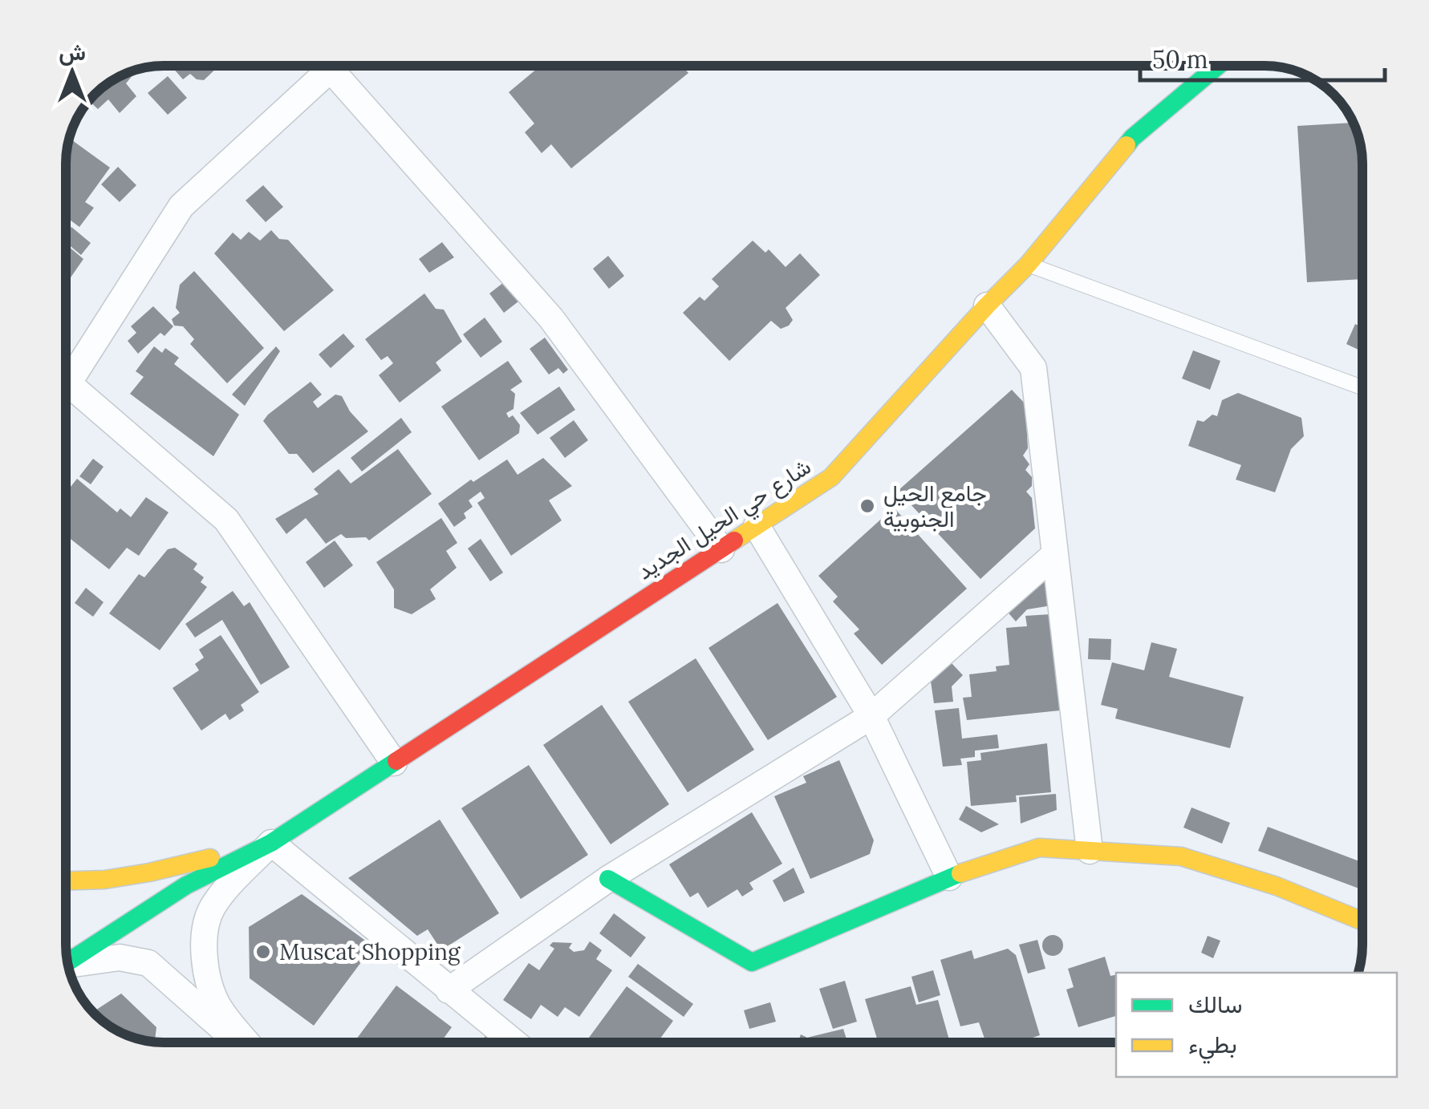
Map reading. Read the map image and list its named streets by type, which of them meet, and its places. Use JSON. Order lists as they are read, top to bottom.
{
  "streets": {
    "street": ["شارع حي الحيل الجديد"]
  },
  "places": ["جامع الحيل الجنوبية", "Muscat Shopping"],
  "legend": ["سالك", "بطيء"],
  "scale_bar": "50 m",
  "north": "top"
}
